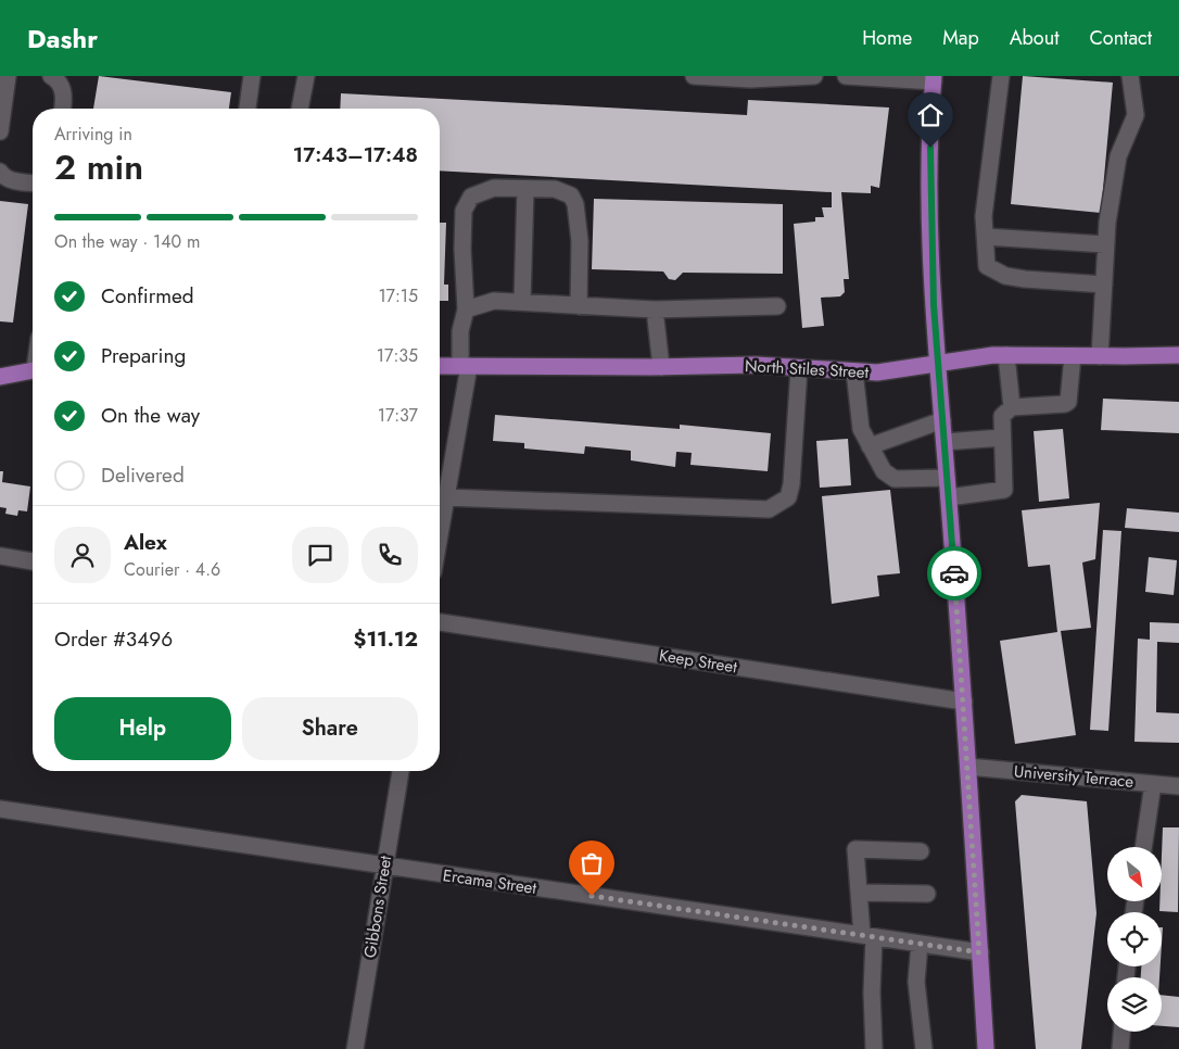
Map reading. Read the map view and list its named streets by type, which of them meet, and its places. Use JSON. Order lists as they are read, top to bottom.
{
  "streets": {
    "main road": ["North Stiles Street"],
    "street": [
      "Keep Street",
      "University Terrace",
      "Ercama Street",
      "Gibbons Street"
    ]
  },
  "crossings": [
    ["Ercama Street", "Gibbons Street"]
  ],
  "north": "bottom right",
  "page": {
    "header": "Dashr",
    "nav": [
      "Home",
      "Map",
      "About",
      "Contact"
    ],
    "heading": ["2 min", "Arriving in", "17:43–17:48"],
    "panel": [
      "Alex",
      "Courier · 4.6",
      "Order #3496",
      "$11.12"
    ],
    "bar": "On the way · 140 m",
    "list": [
      ["Confirmed", "17:15"],
      ["Preparing", "17:35"],
      ["On the way", "17:37"],
      "Delivered"
    ],
    "buttons": ["Help", "Share"]
  }
}
